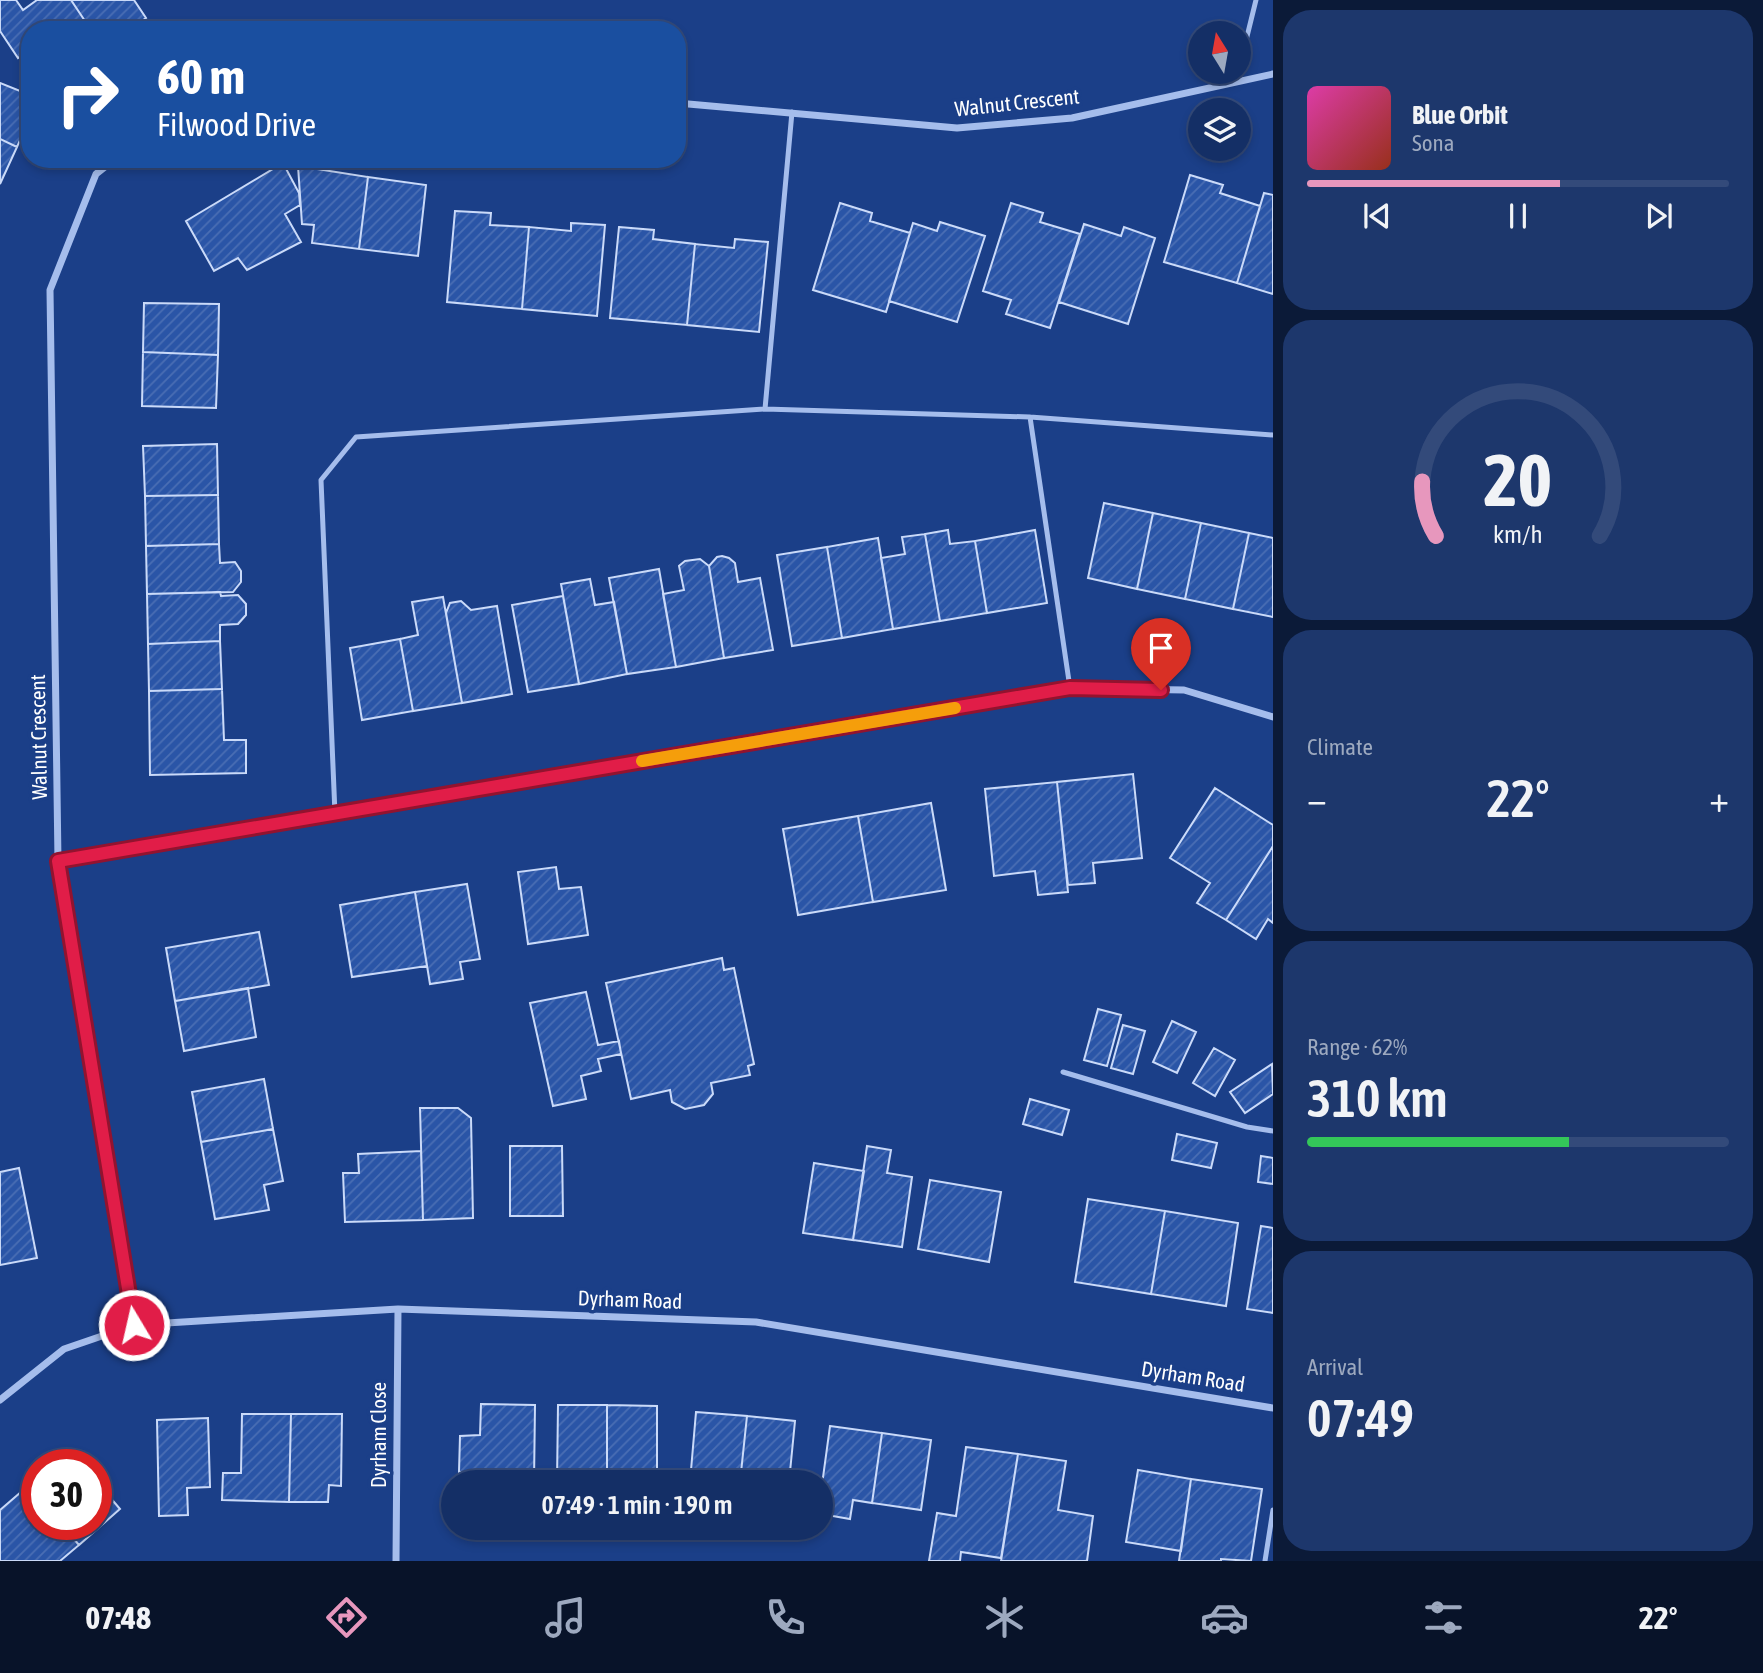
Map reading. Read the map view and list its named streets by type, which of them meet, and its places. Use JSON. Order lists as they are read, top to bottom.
{
  "streets": {
    "street": ["Walnut Crescent", "Dyrham Road", "Dyrham Close"]
  },
  "crossings": [
    ["Walnut Crescent", "Dyrham Road"],
    ["Dyrham Road", "Dyrham Close"]
  ],
  "north": "top",
  "page": {
    "turn": ["60 m", "Filwood Drive"],
    "song": ["Blue Orbit", "Sona"],
    "tile": [
      "Climate",
      ["Range · 62%", "310 km"],
      ["Arrival", "07:49"]
    ],
    "heat": ["−", "22°", "+"],
    "limit": "30",
    "trip": "07:49 · 1 min · 190 m",
    "tabs": ["07:48", "22°"],
    "gauge": ["20", "km/h"]
  }
}
